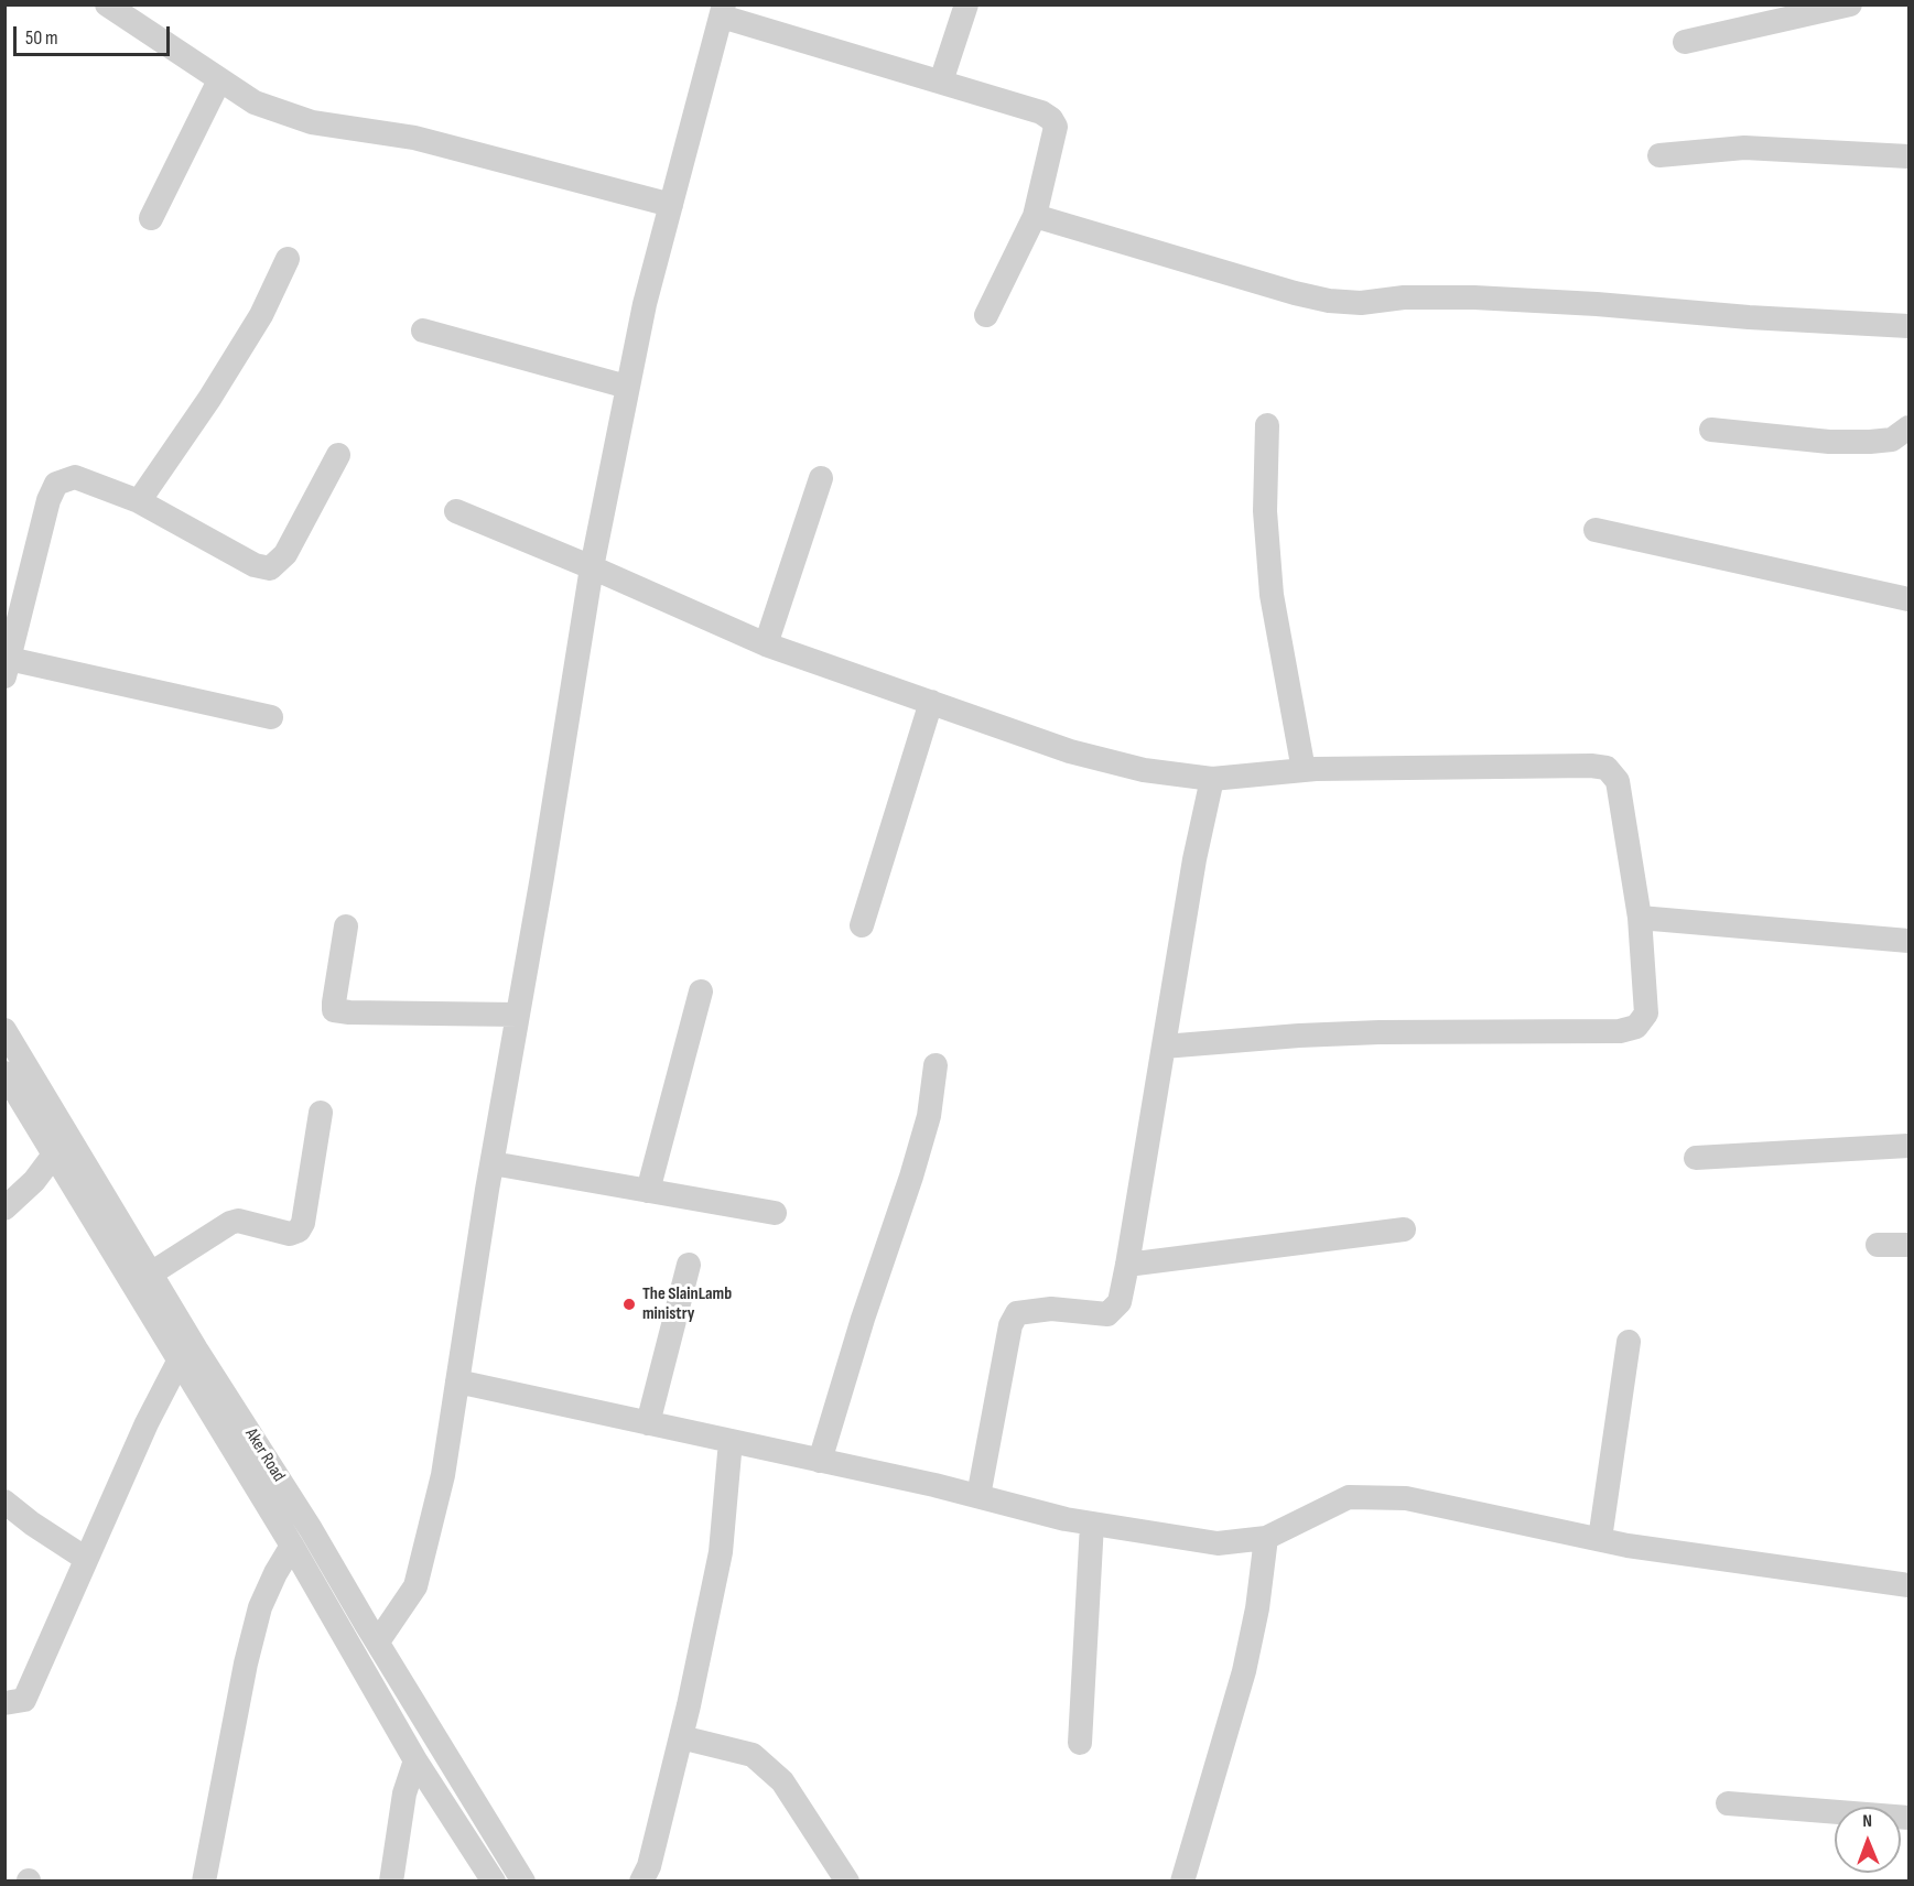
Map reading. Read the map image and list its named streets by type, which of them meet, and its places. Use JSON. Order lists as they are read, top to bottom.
{
  "streets": {
    "street": ["Aker Road"]
  },
  "places": ["The SlainLamb ministry"],
  "scale_bar": "50 m",
  "north": "top"
}
